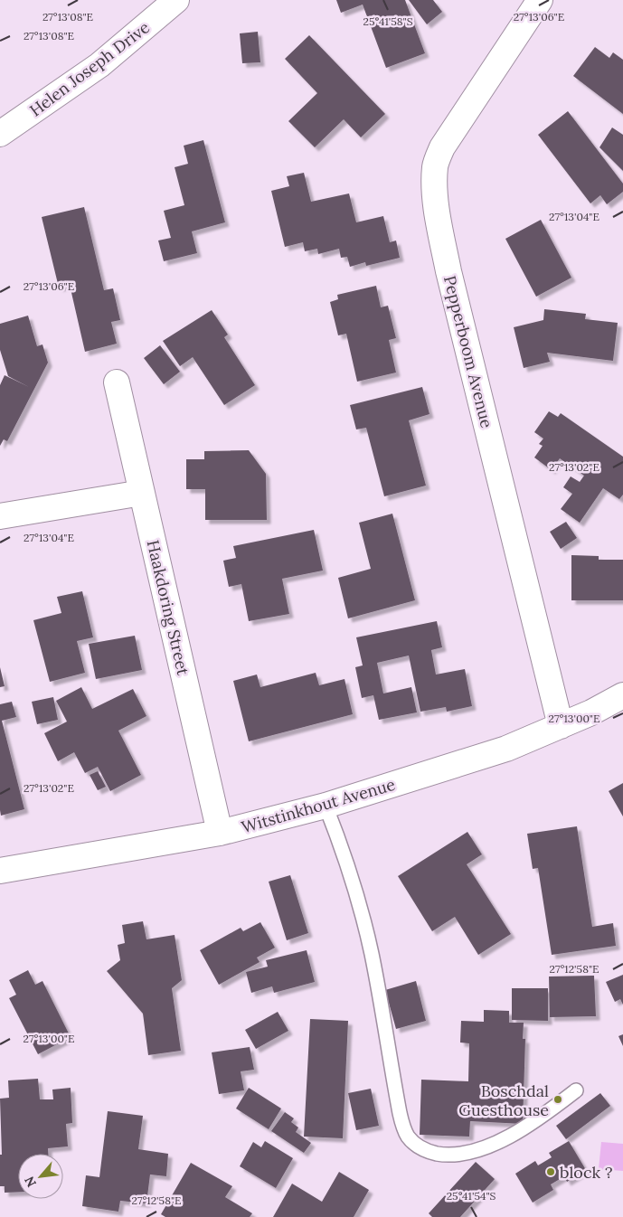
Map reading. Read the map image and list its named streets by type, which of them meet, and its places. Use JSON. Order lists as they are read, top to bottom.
{
  "streets": {
    "street": [
      "Helen Joseph Drive",
      "Pepperboom Avenue",
      "Haakdoring Street",
      "Witstinkhout Avenue"
    ]
  },
  "crossings": [
    ["Pepperboom Avenue", "Witstinkhout Avenue"],
    ["Haakdoring Street", "Witstinkhout Avenue"]
  ],
  "places": ["Boschdal Guesthouse", "block ?"],
  "north": "bottom left",
  "coordinates": [
    "27°13'06\"E",
    "27°13'08\"E",
    "25°41'58\"S",
    "27°13'04\"E",
    "27°13'02\"E",
    "27°13'00\"E",
    "27°12'58\"E",
    "25°41'54\"S"
  ]
}
